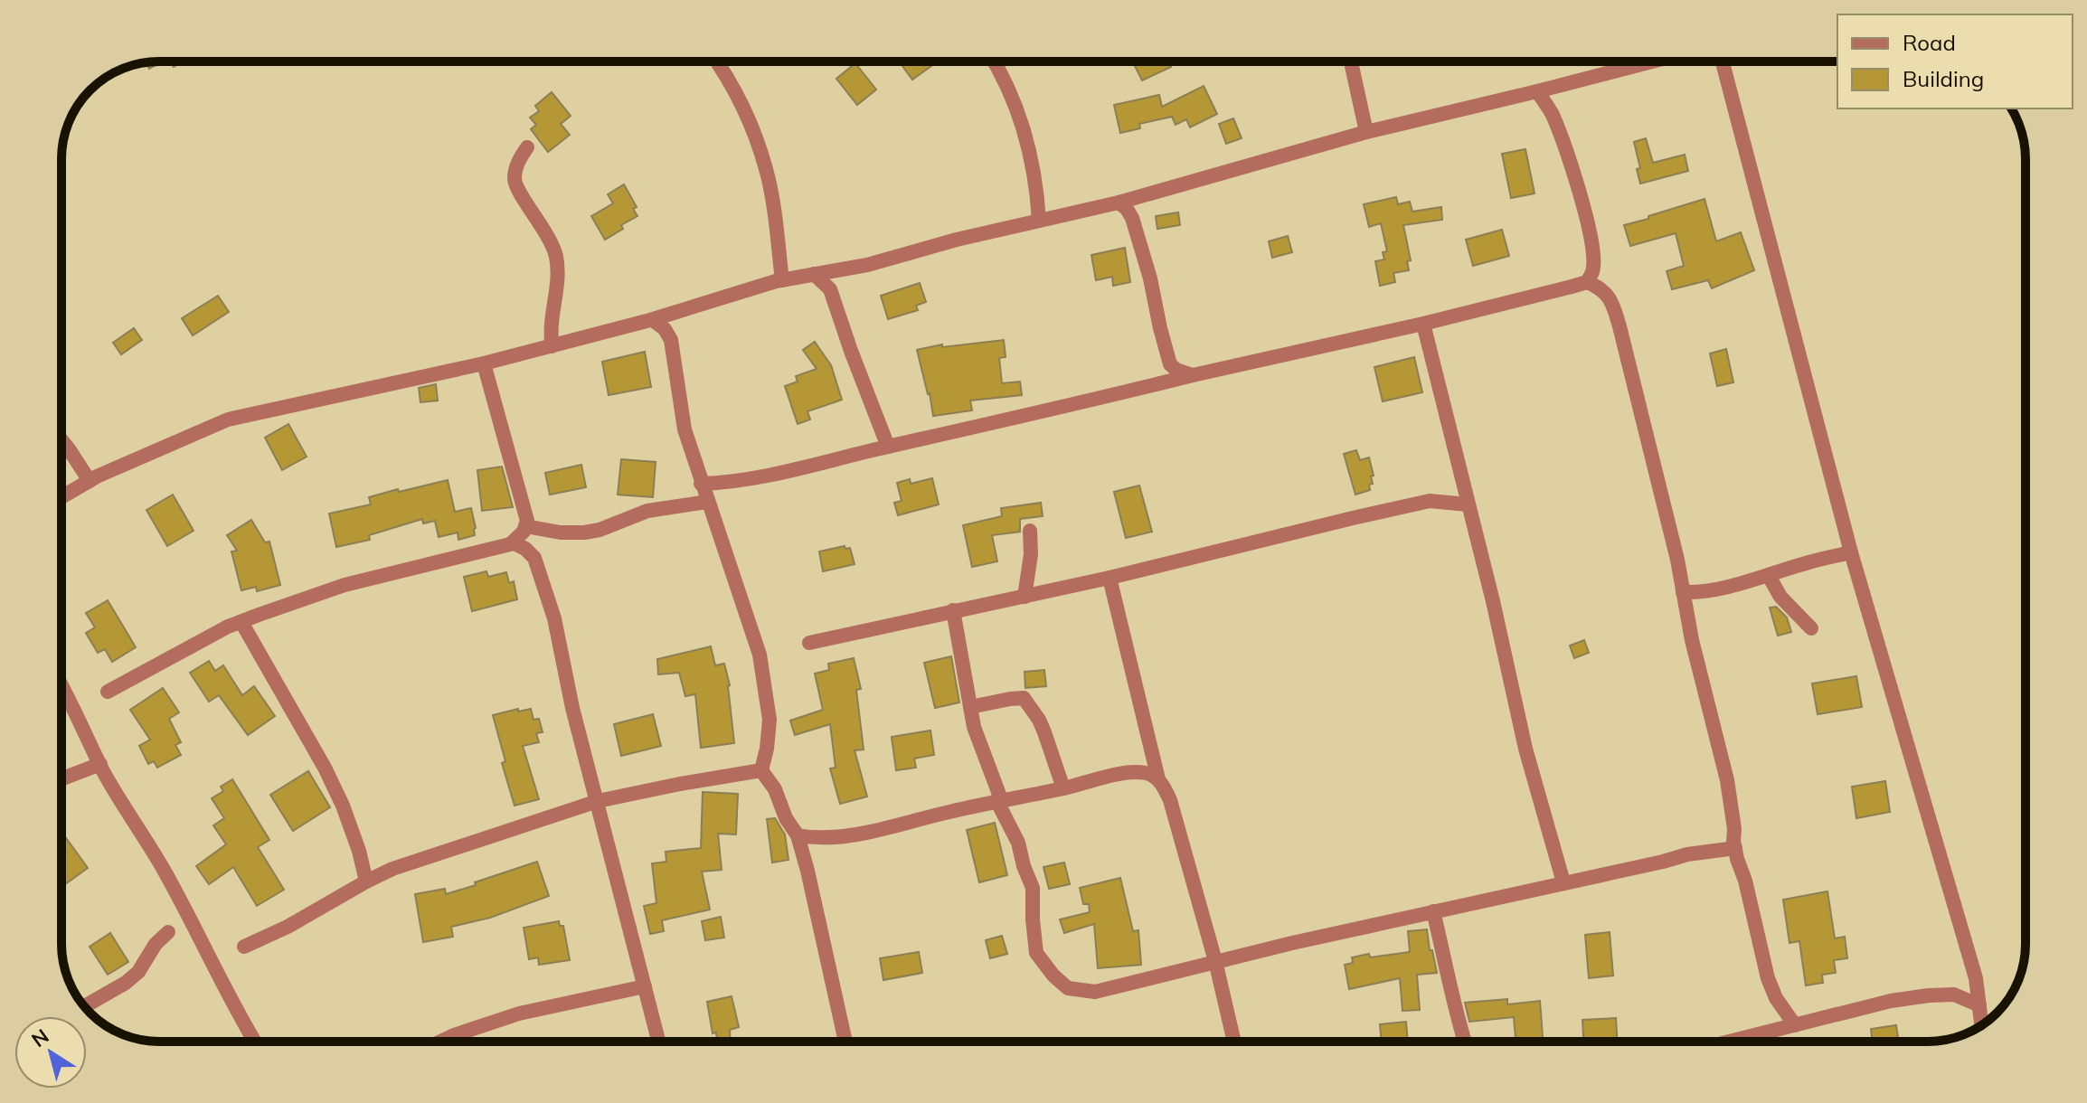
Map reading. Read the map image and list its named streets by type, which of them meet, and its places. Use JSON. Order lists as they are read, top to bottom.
{
  "legend": ["Road", "Building"],
  "north": "top left"
}
